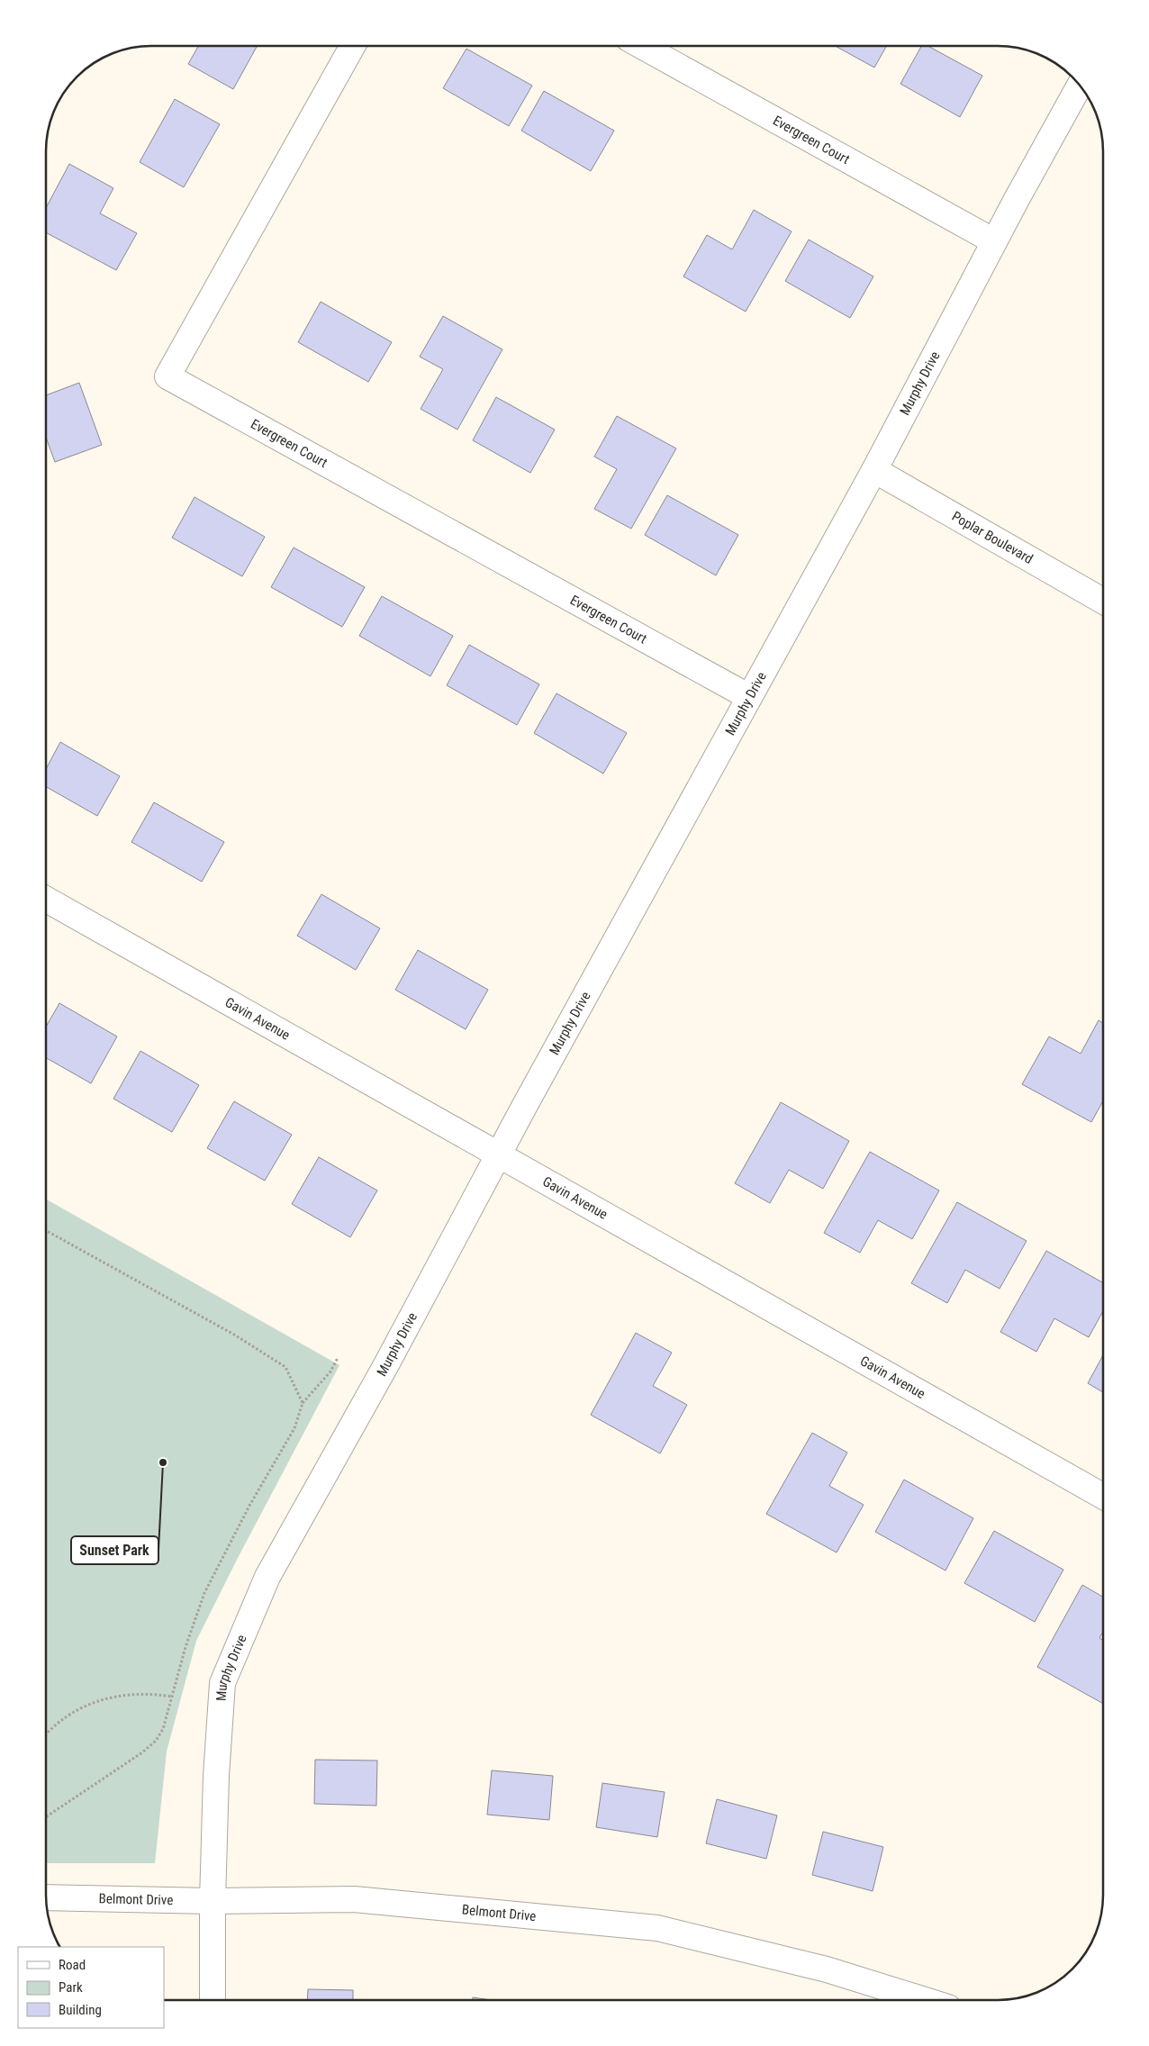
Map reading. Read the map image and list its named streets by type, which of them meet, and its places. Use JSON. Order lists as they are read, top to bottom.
{
  "streets": {
    "street": [
      "Evergreen Court",
      "Murphy Drive",
      "Poplar Boulevard",
      "Gavin Avenue",
      "Belmont Drive"
    ]
  },
  "crossings": [
    ["Evergreen Court", "Murphy Drive"],
    ["Murphy Drive", "Poplar Boulevard"],
    ["Murphy Drive", "Gavin Avenue"],
    ["Murphy Drive", "Belmont Drive"]
  ],
  "places": ["Sunset Park"],
  "legend": ["Road", "Park", "Building"]
}
